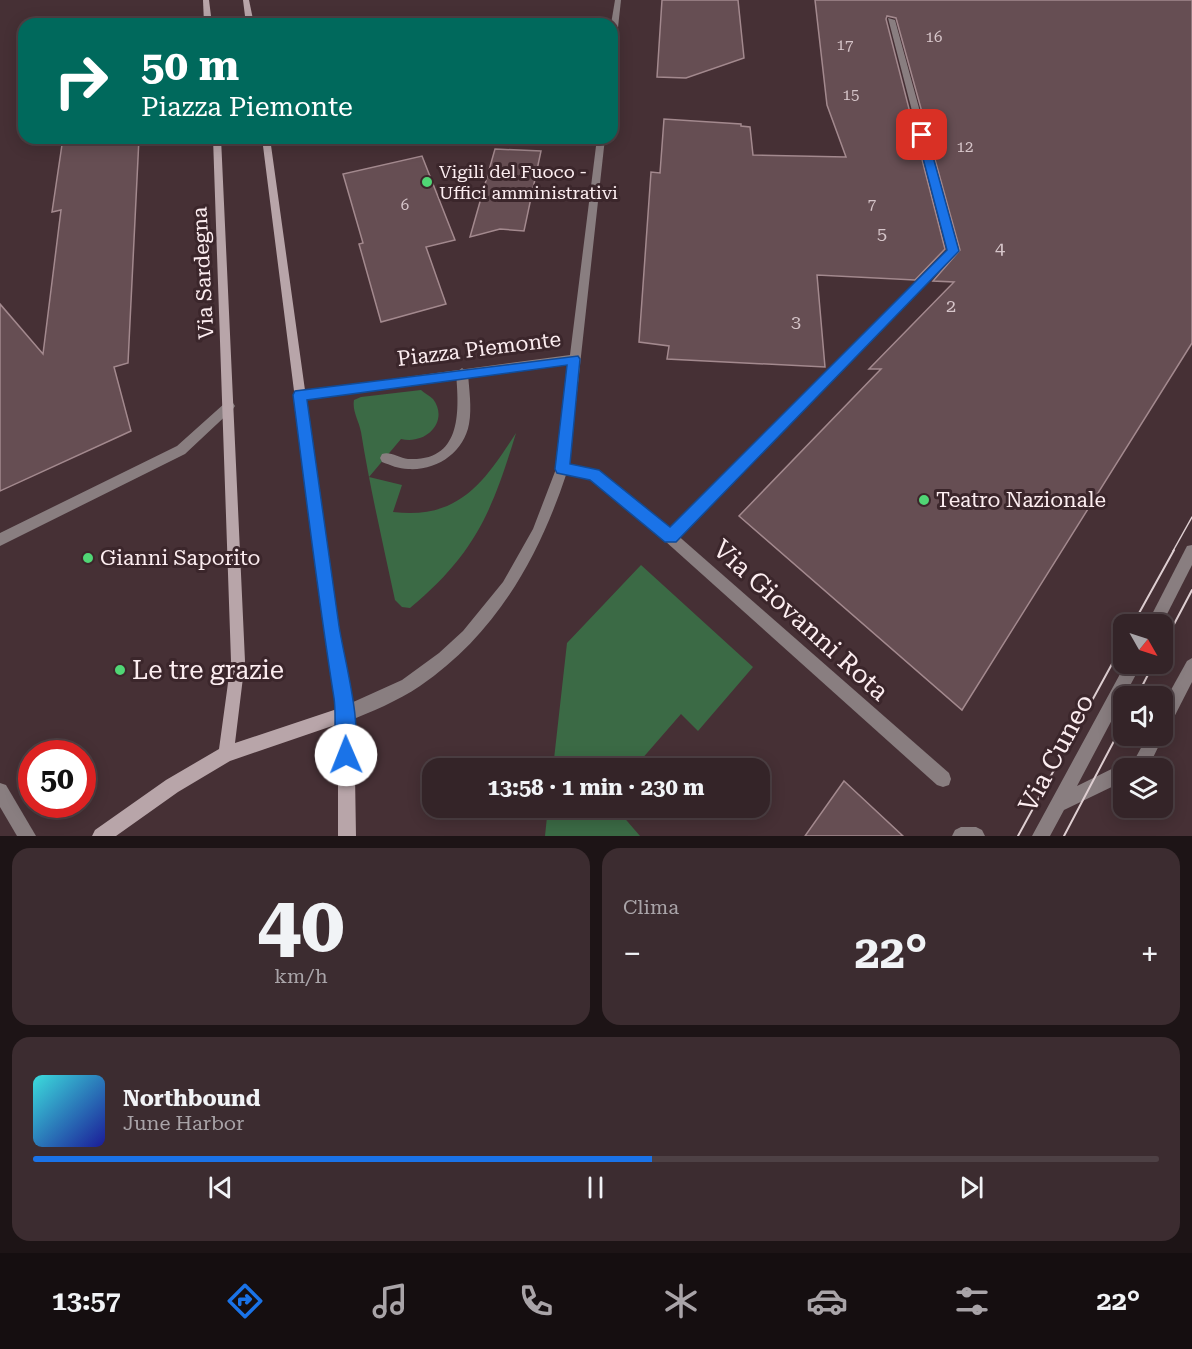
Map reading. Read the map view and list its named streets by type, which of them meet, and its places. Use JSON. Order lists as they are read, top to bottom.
{
  "streets": {
    "main road": ["Via Sardegna", "Piazza Piemonte"],
    "street": ["Via Giovanni Rota", "Via Cuneo"]
  },
  "crossings": [
    ["Piazza Piemonte", "Via Giovanni Rota"]
  ],
  "places": [
    "Vigili del Fuoco - Uffici amministrativi",
    "Teatro Nazionale",
    "Gianni Saporito",
    "Le tre grazie"
  ],
  "house_numbers": [
    "16",
    "17",
    "15",
    "12",
    "7",
    "6",
    "5",
    "4",
    "2",
    "3"
  ],
  "north": "bottom right",
  "page": {
    "turn": ["50 m", "Piazza Piemonte"],
    "limit": "50",
    "trip": "13:58 · 1 min · 230 m",
    "tile": [
      ["40", "km/h"],
      "Clima"
    ],
    "heat": ["−", "22°", "+"],
    "song": ["Northbound", "June Harbor"],
    "tabs": ["13:57", "22°"]
  }
}
